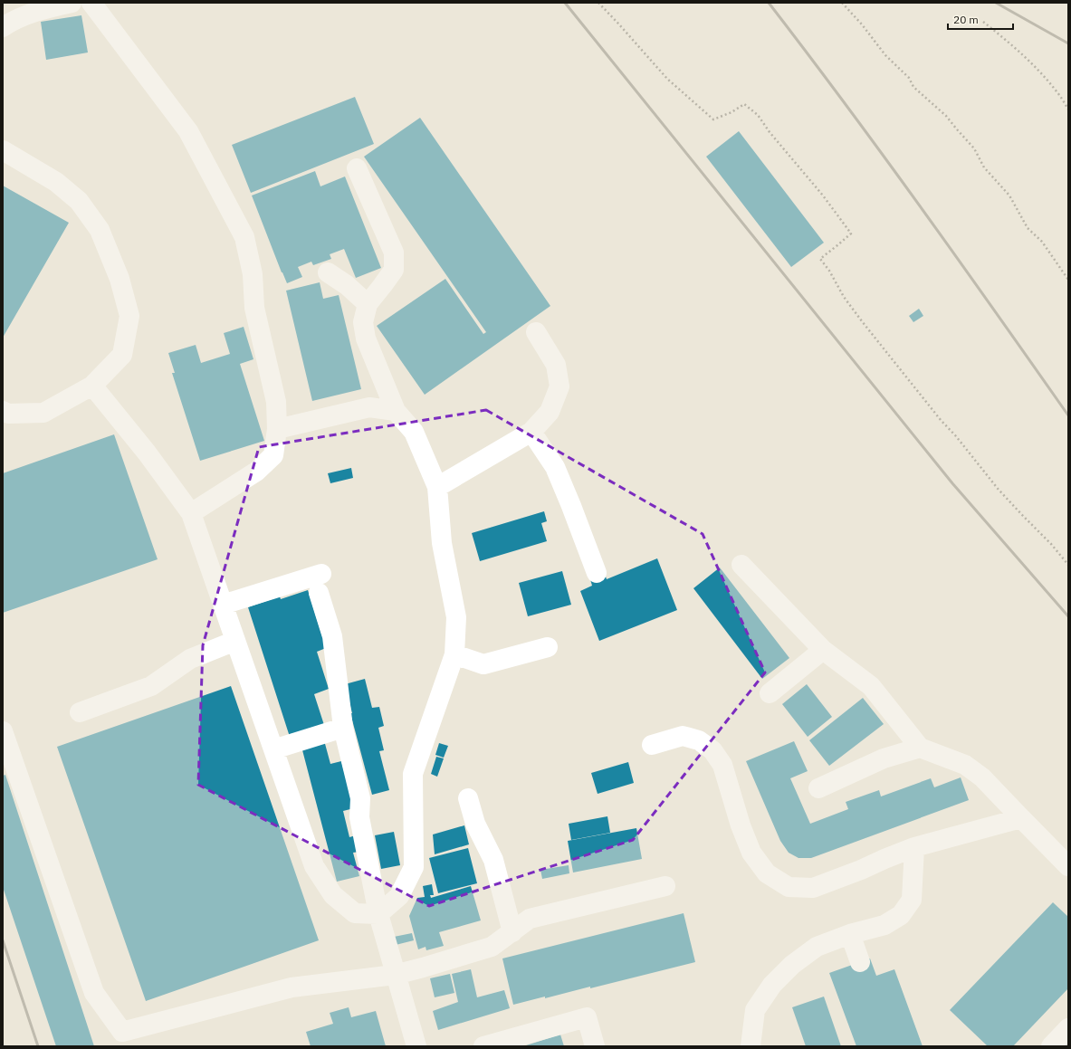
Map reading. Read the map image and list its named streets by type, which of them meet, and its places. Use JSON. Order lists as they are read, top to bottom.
{
  "scale_bar": "20 m"
}
